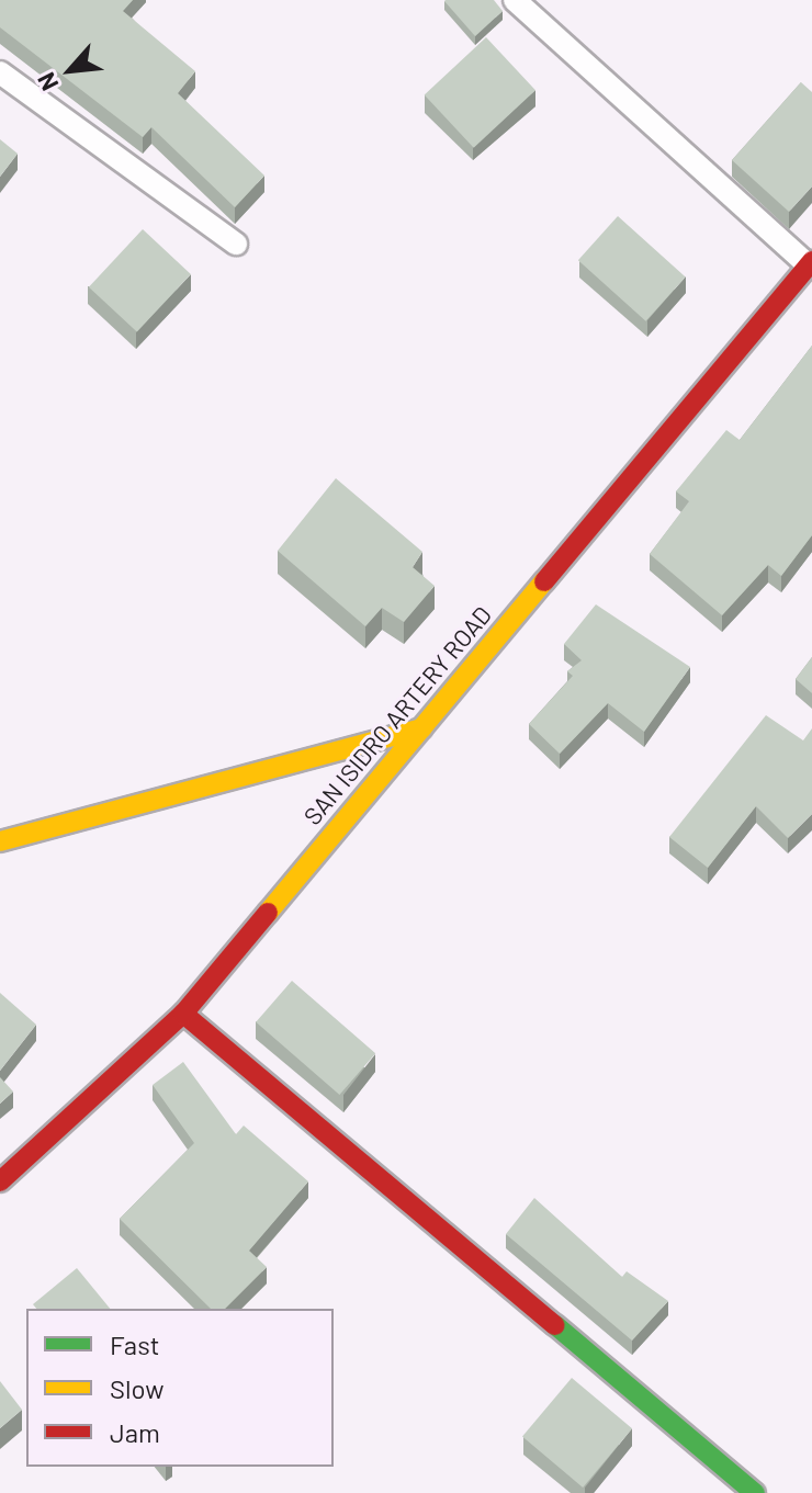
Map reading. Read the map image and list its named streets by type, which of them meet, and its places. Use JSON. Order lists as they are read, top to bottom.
{
  "streets": {
    "street": ["SAN ISIDRO ARTERY ROAD"]
  },
  "legend": ["Fast", "Slow", "Jam"],
  "north": "bottom left"
}
